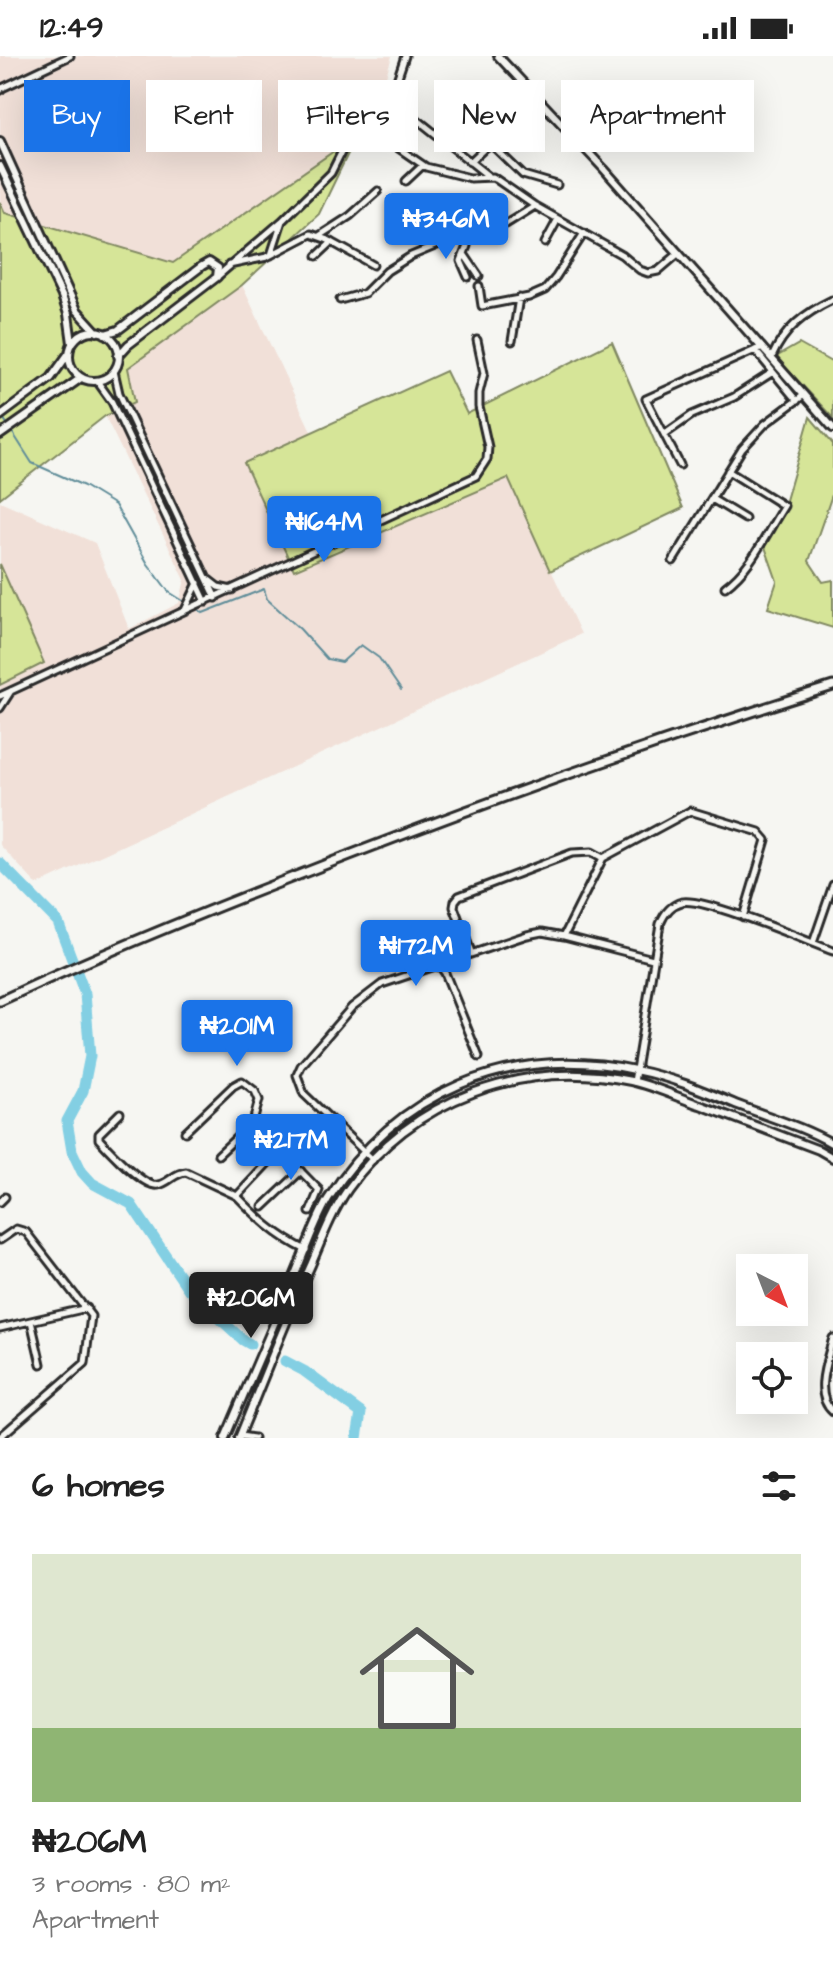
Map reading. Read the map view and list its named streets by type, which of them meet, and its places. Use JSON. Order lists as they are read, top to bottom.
{
  "north": "bottom right",
  "page": {
    "status": "12:49",
    "chip": [
      "Buy",
      "Rent",
      "Filters",
      "New",
      "Apartment"
    ],
    "price": [
      "₦346M",
      "₦164M",
      "₦172M",
      "₦201M",
      "₦217M",
      "₦206M"
    ],
    "heading": "6 homes",
    "list": [
      {
        "name": "₦206M",
        "note": "3 rooms · 80 m² · Apartment"
      }
    ]
  }
}
